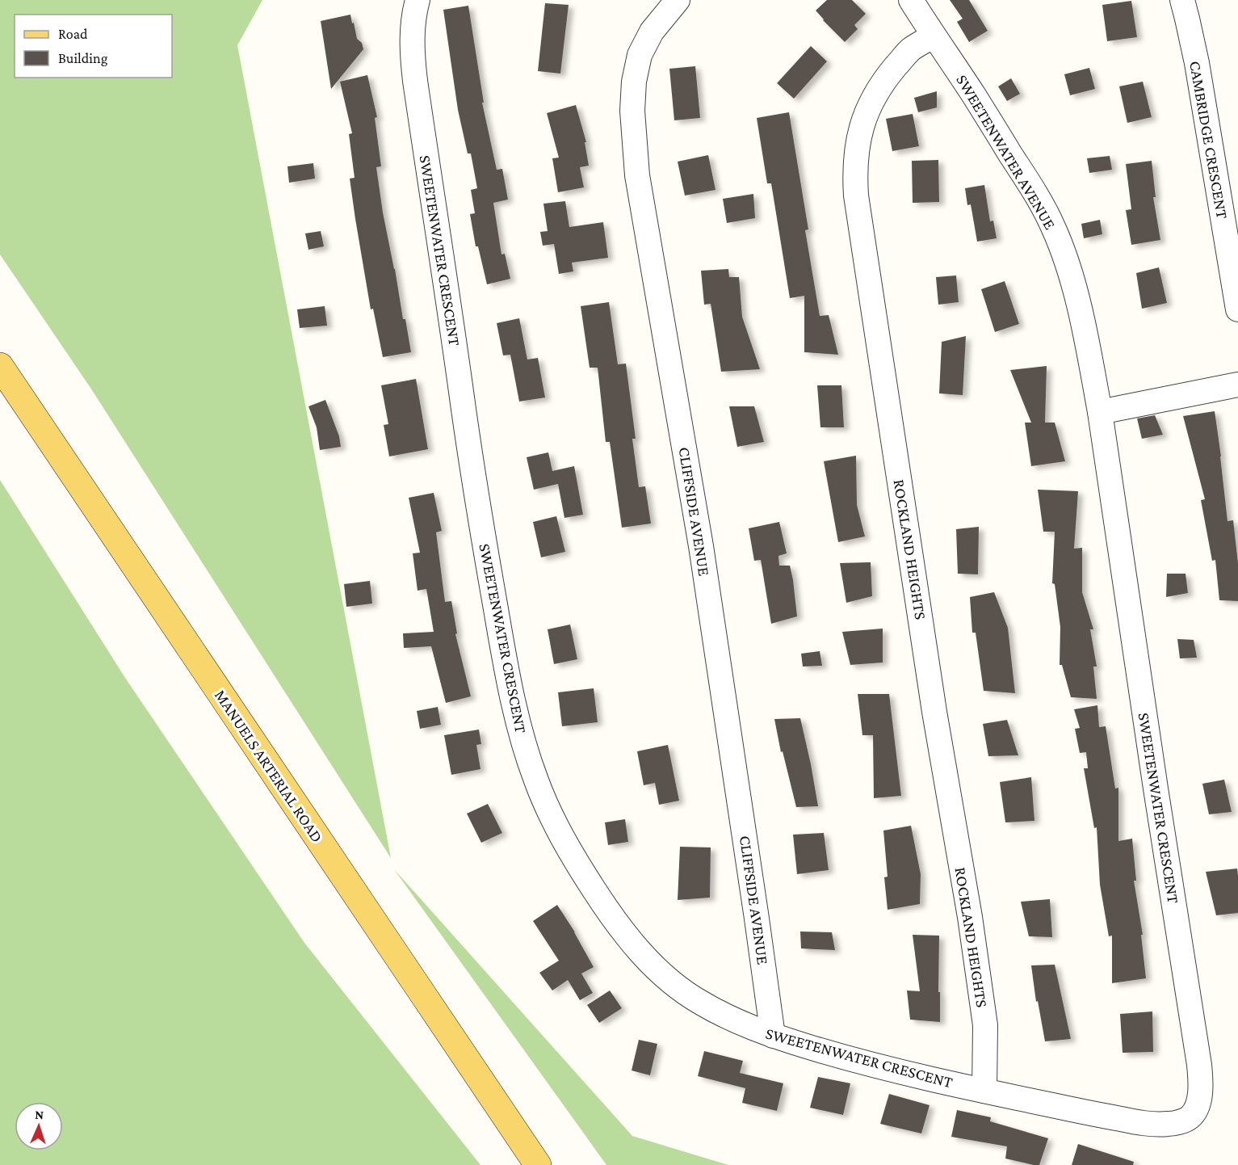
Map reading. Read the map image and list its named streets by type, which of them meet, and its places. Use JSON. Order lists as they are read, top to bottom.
{
  "streets": {
    "main road": ["MANUELS ARTERIAL ROAD"],
    "street": [
      "CAMBRIDGE CRESCENT",
      "SWEETENWATER AVENUE",
      "SWEETENWATER CRESCENT",
      "CLIFFSIDE AVENUE",
      "ROCKLAND HEIGHTS"
    ]
  },
  "crossings": [
    ["SWEETENWATER AVENUE", "SWEETENWATER CRESCENT"],
    ["SWEETENWATER AVENUE", "ROCKLAND HEIGHTS"],
    ["SWEETENWATER CRESCENT", "CLIFFSIDE AVENUE"],
    ["SWEETENWATER CRESCENT", "ROCKLAND HEIGHTS"]
  ],
  "legend": ["Road", "Building"],
  "north": "top"
}
